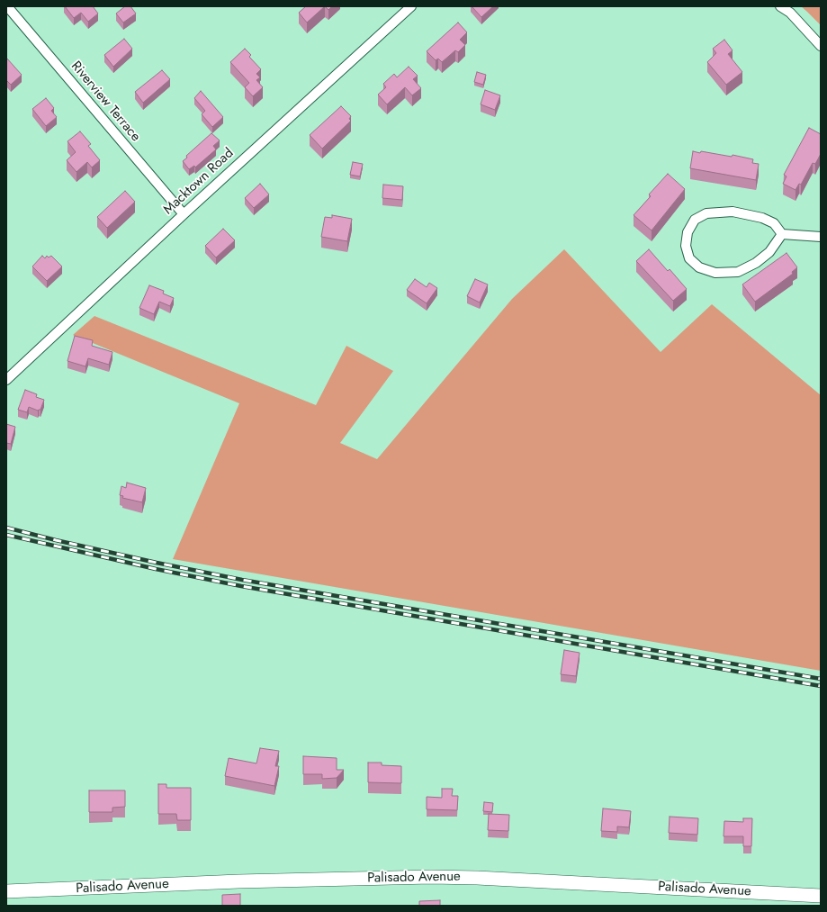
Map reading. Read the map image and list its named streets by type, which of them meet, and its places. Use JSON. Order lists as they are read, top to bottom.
{
  "streets": {
    "main road": ["Palisado Avenue"],
    "street": ["Riverview Terrace", "Macktown Road"]
  },
  "crossings": [
    ["Riverview Terrace", "Macktown Road"]
  ]
}
